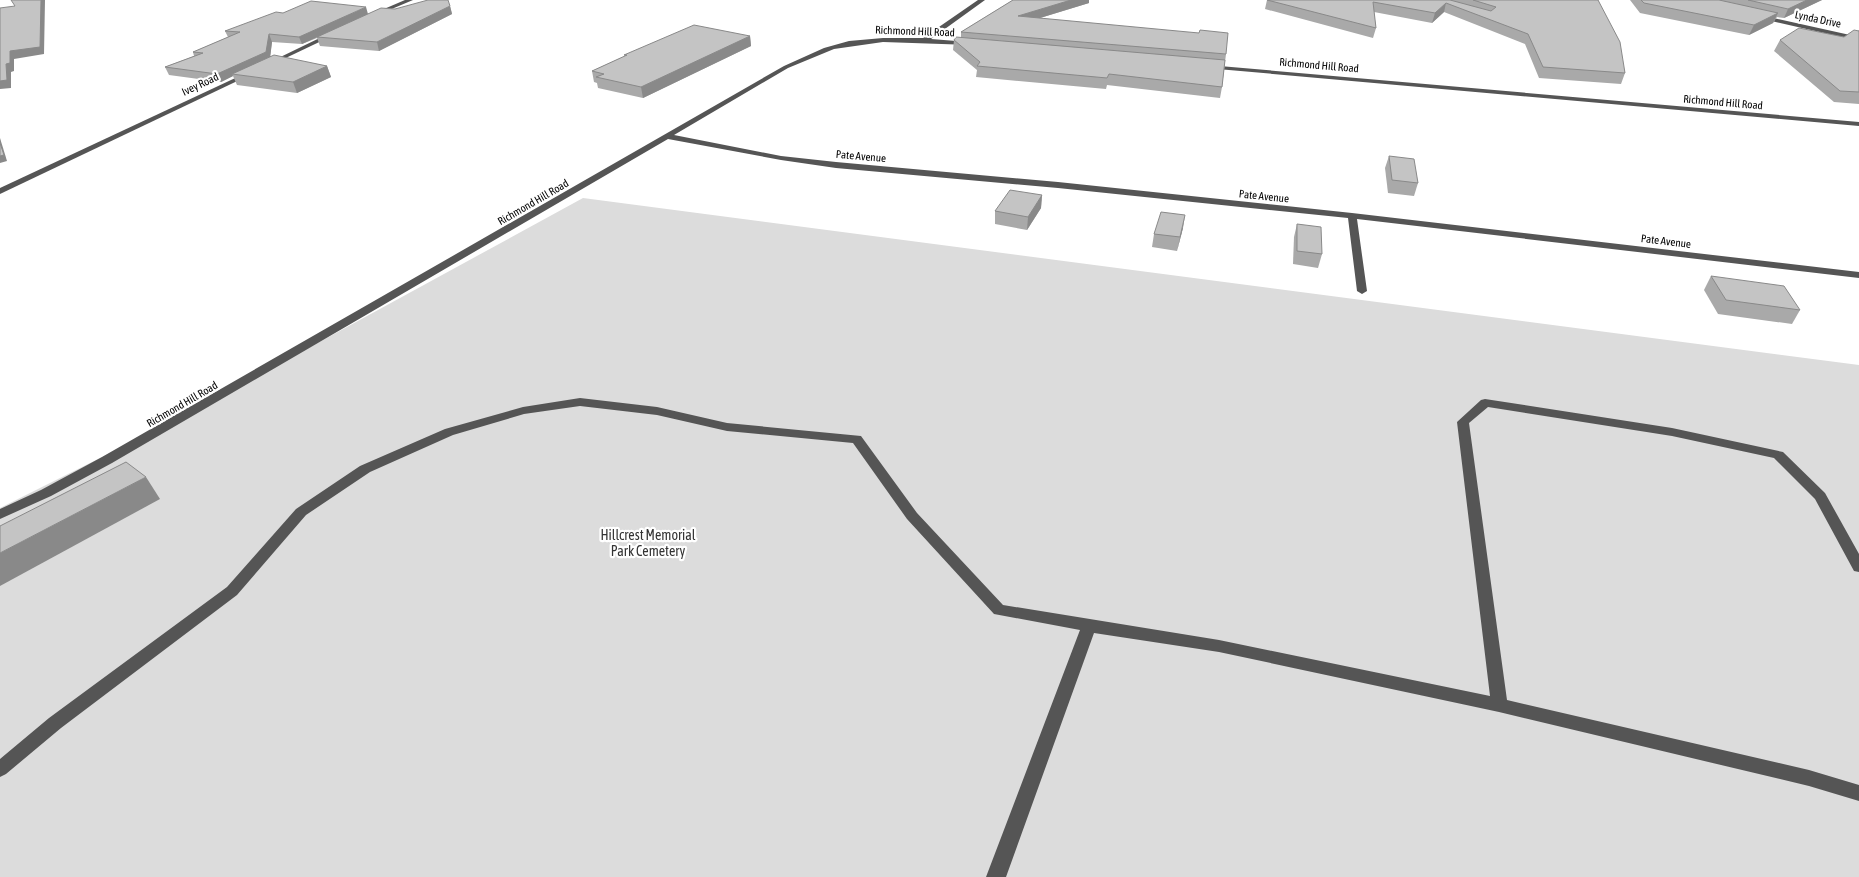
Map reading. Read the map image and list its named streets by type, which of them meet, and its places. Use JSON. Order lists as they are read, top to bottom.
{
  "streets": {
    "street": [
      "Lynda Drive",
      "Richmond Hill Road",
      "Ivey Road",
      "Pate Avenue"
    ]
  },
  "crossings": [
    ["Richmond Hill Road", "Pate Avenue"]
  ],
  "parks": ["Hillcrest Memorial Park Cemetery"]
}
